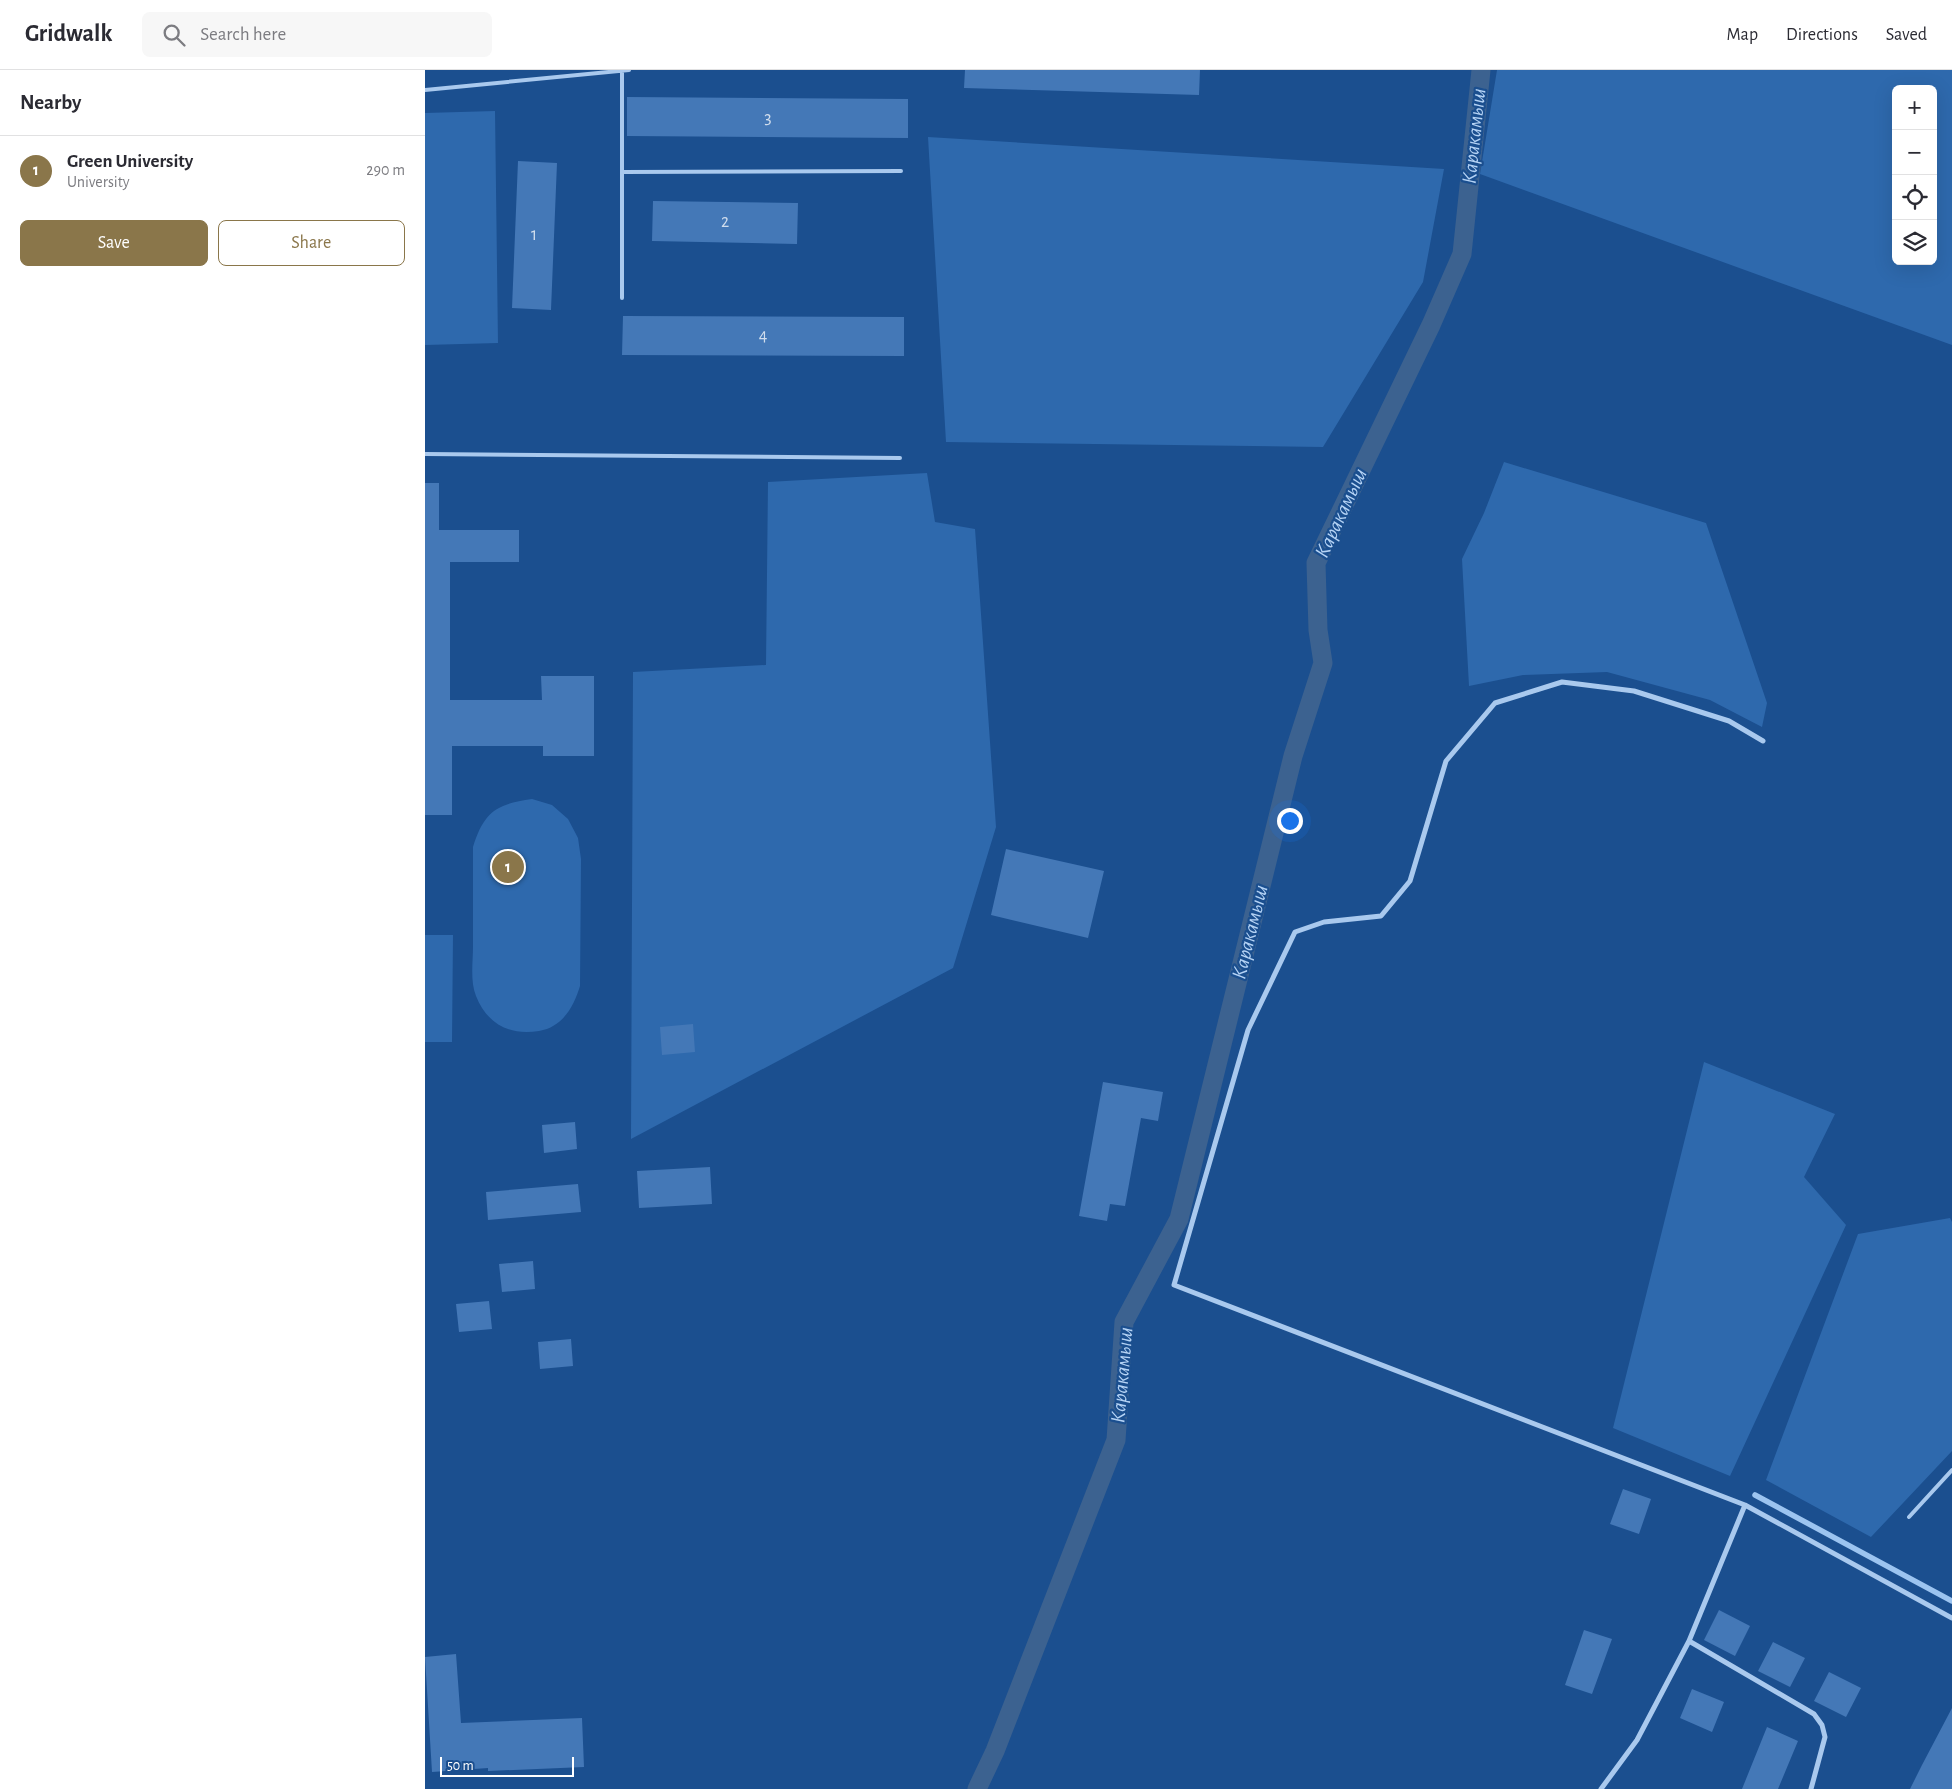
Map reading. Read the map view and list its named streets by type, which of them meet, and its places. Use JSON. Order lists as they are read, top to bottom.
{
  "water": ["Каракамыш"],
  "house_numbers": [
    "3",
    "2",
    "1",
    "4"
  ],
  "scale_bar": "50 m",
  "page": {
    "header": "Gridwalk",
    "search": "Search here",
    "nav": ["Map", "Directions", "Saved"],
    "heading": "Nearby",
    "map_buttons": ["+", "−"],
    "list": [
      {
        "mark": "1",
        "name": "Green University",
        "note": "University",
        "value": "290 m"
      }
    ],
    "buttons": ["Save", "Share"],
    "pins": "1",
    "scale": "50 m"
  }
}
